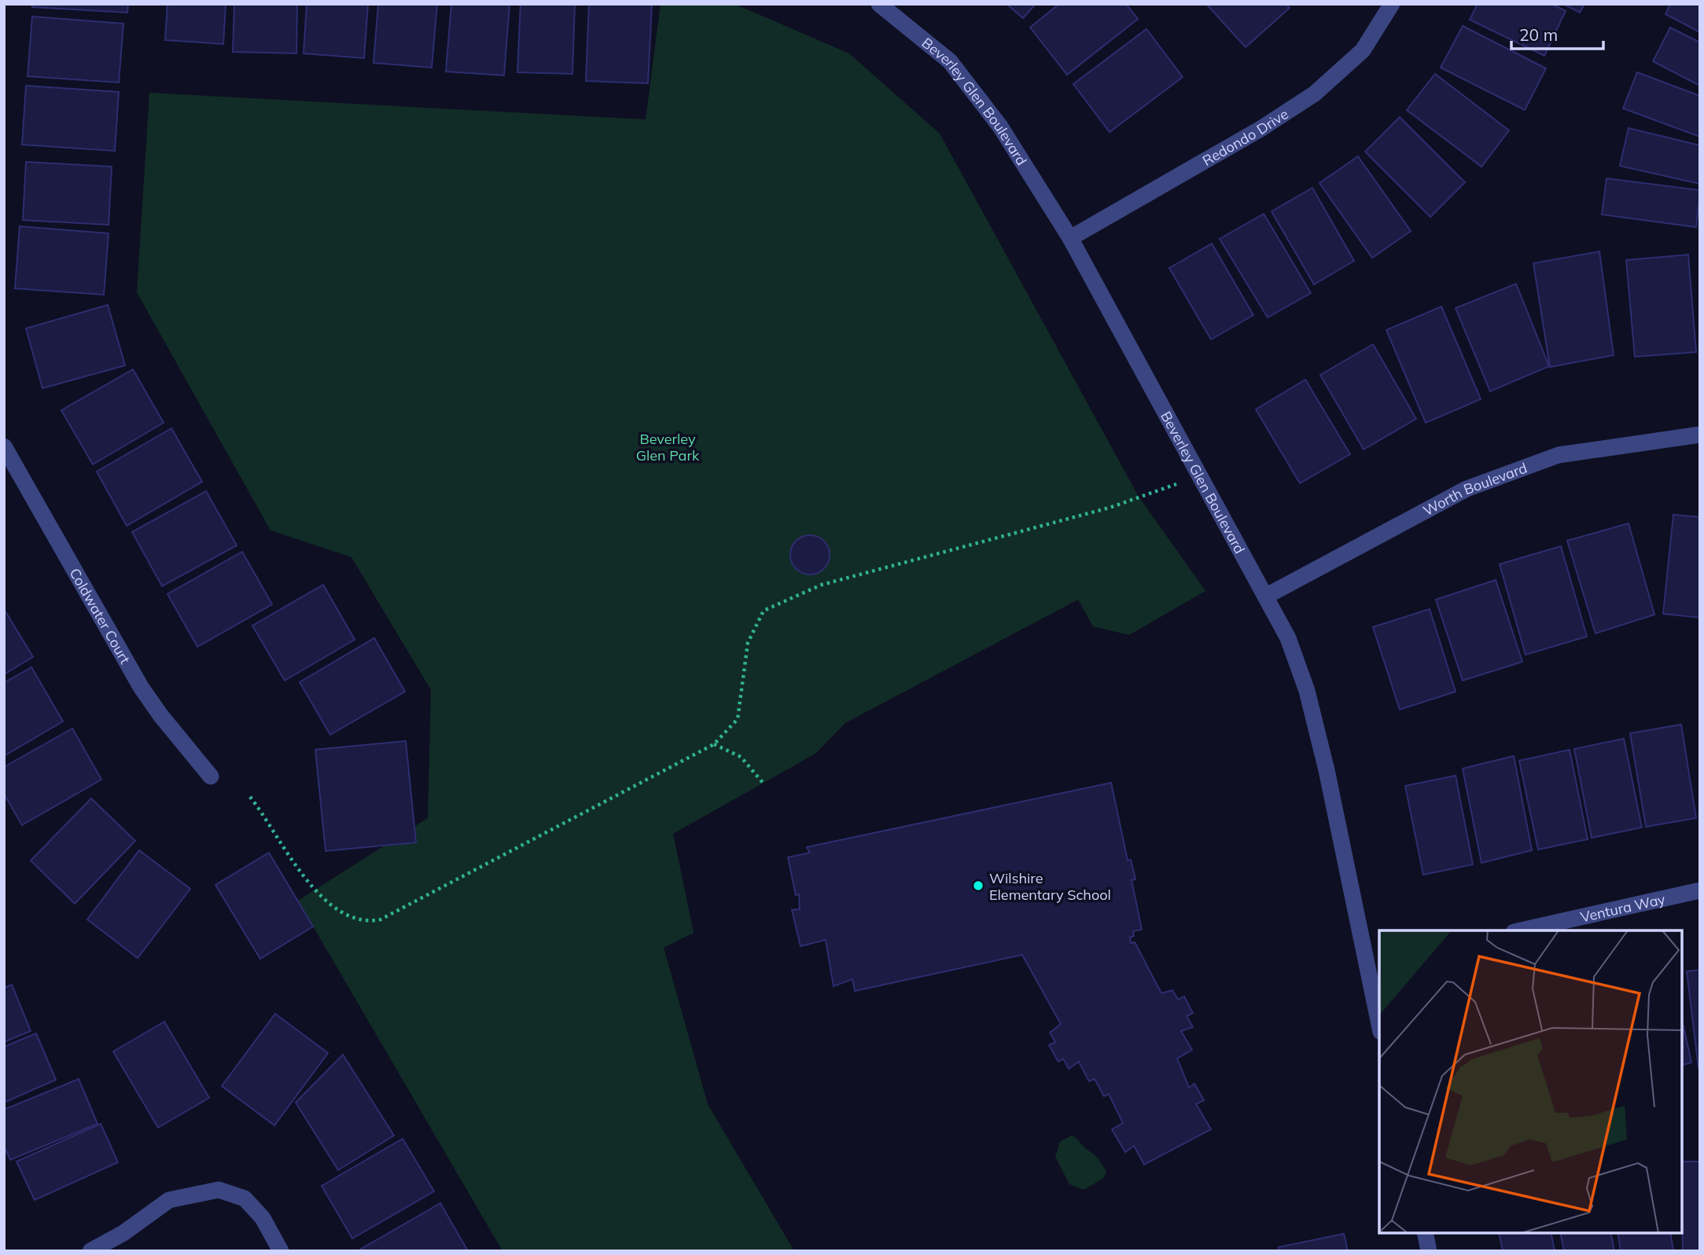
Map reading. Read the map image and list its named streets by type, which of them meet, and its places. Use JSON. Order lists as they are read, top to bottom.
{
  "streets": {
    "street": [
      "Beverley Glen Boulevard",
      "Redondo Drive",
      "Worth Boulevard",
      "Coldwater Court",
      "Ventura Way"
    ]
  },
  "crossings": [
    ["Beverley Glen Boulevard", "Redondo Drive"],
    ["Beverley Glen Boulevard", "Worth Boulevard"]
  ],
  "parks": ["Beverley Glen Park"],
  "places": ["Wilshire Elementary School"],
  "scale_bar": "20 m"
}
